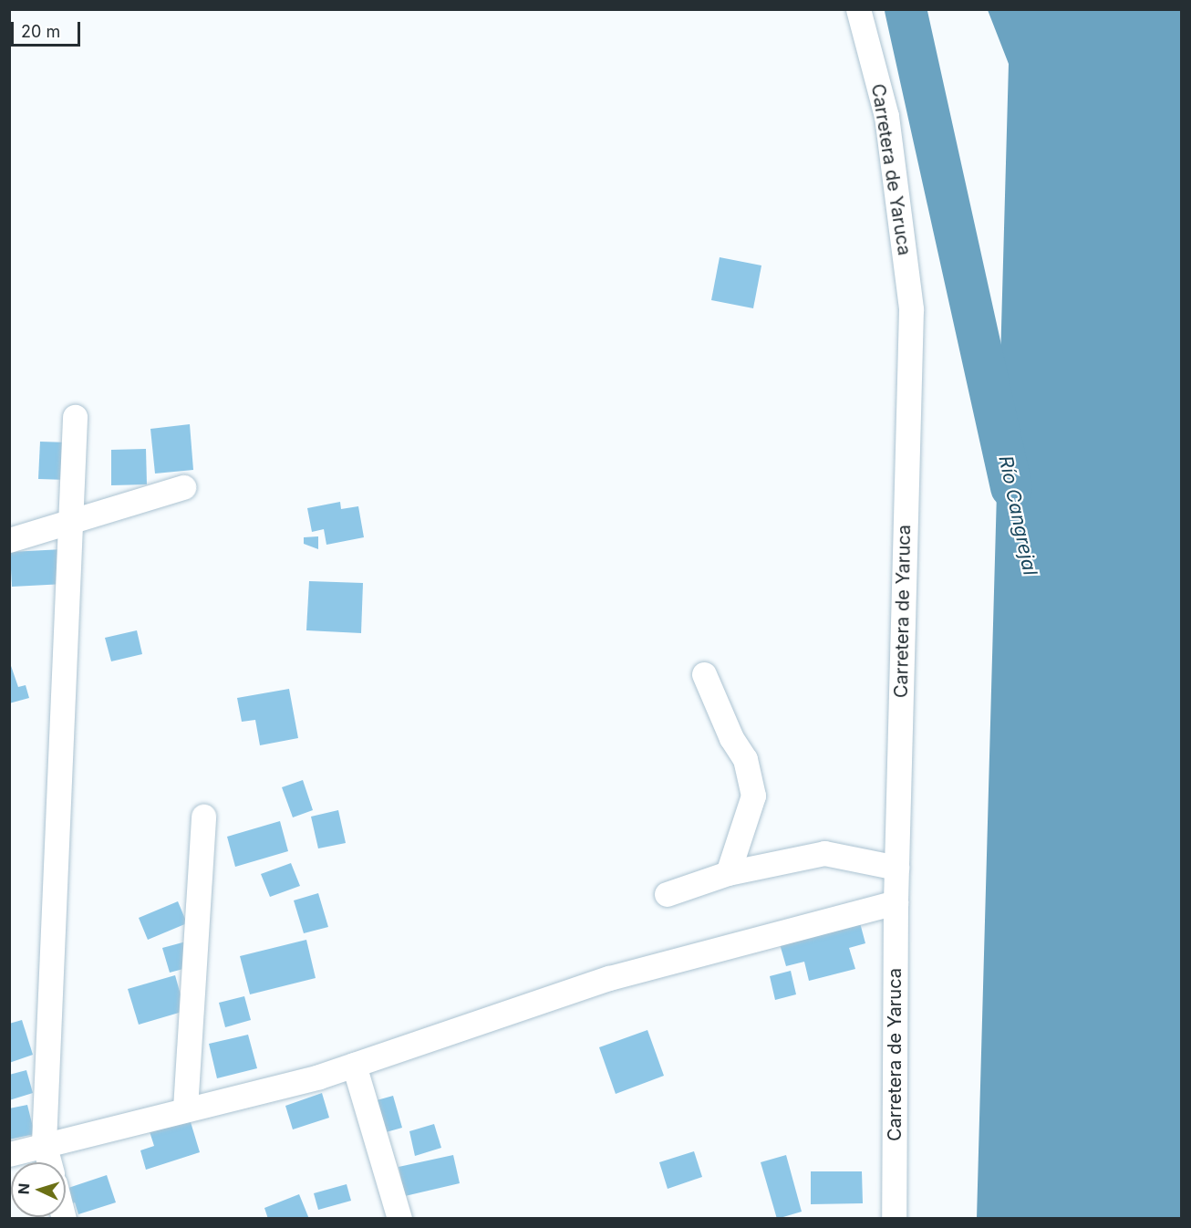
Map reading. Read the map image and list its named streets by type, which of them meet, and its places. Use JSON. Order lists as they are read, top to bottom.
{
  "streets": {
    "street": ["Carretera de Yaruca"]
  },
  "water": ["Río Cangrejal"],
  "scale_bar": "20 m",
  "north": "left"
}
